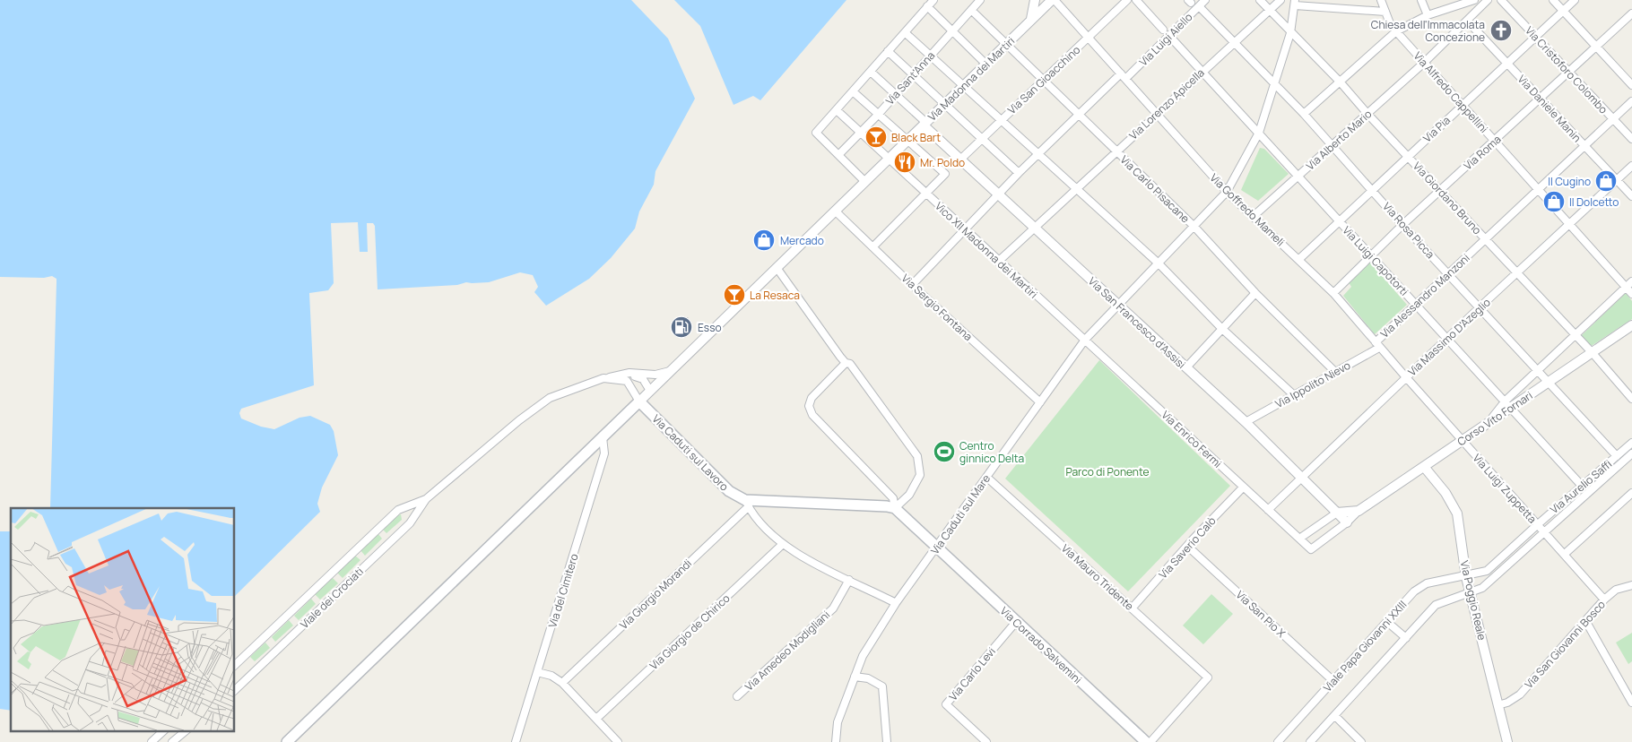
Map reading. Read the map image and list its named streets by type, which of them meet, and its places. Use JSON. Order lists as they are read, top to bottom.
{
  "streets": {
    "main road": ["Via Caduti sul Lavoro", "Via Corrado Salvemini"],
    "street": [
      "Via Luigi Aiello",
      "Via Cristoforo Colombo",
      "Via Sant'Anna",
      "Via Madonna dei Martiri",
      "Via San Gioacchino",
      "Via Alfredo Cappellini",
      "Via Lorenzo Apicella",
      "Via Daniele Manin",
      "Via Pia",
      "Via Alberto Mario",
      "Via Roma",
      "Via Carlo Pisacane",
      "Via Giordano Bruno",
      "Via Goffredo Mameli",
      "Via Rosa Picca",
      "Vico XII Madonna dei Martiri",
      "Via Luigi Capotorti",
      "Via Alessandro Manzoni",
      "Via Sergio Fontana",
      "Via San Francesco d'Assisi",
      "Via Massimo D'Azeglio",
      "Via Ippolito Nievo",
      "Corso Vito Fornari",
      "Via Enrico Fermi",
      "Via Aurelio Saffi",
      "Via Luigi Zuppetta",
      "Via Caduti sul Mare",
      "Via Saverio Calò",
      "Via Mauro Tridente",
      "Via del Cimitero",
      "Via Giorgio Morandi",
      "Viale dei Crociati",
      "Via Poggio Reale",
      "Via San Pio X",
      "Via Giorgio de Chirico",
      "Via San Giovanni Bosco",
      "Viale Papa Giovanni XXIII",
      "Via Amedeo Modigliani",
      "Via Carlo Levi"
    ]
  },
  "crossings": [
    ["Via Luigi Aiello", "Via Carlo Pisacane"],
    ["Via Luigi Aiello", "Via Goffredo Mameli"],
    ["Via Luigi Aiello", "Via Rosa Picca"],
    ["Via Luigi Aiello", "Vico XII Madonna dei Martiri"],
    ["Via Luigi Aiello", "Via Luigi Capotorti"],
    ["Via Luigi Aiello", "Via Sergio Fontana"],
    ["Via Luigi Aiello", "Via San Francesco d'Assisi"],
    ["Via Cristoforo Colombo", "Via Pia"],
    ["Via Cristoforo Colombo", "Via Roma"],
    ["Via Cristoforo Colombo", "Via Alessandro Manzoni"],
    ["Via Sant'Anna", "Via Carlo Pisacane"],
    ["Via Sant'Anna", "Vico XII Madonna dei Martiri"],
    ["Via Madonna dei Martiri", "Via Carlo Pisacane"],
    ["Via Madonna dei Martiri", "Via Goffredo Mameli"],
    ["Via Madonna dei Martiri", "Vico XII Madonna dei Martiri"],
    ["Via Madonna dei Martiri", "Via Sergio Fontana"],
    ["Via Madonna dei Martiri", "Via San Francesco d'Assisi"],
    ["Via Madonna dei Martiri", "Via Caduti sul Lavoro"],
    ["Via Madonna dei Martiri", "Viale dei Crociati"],
    ["Via San Gioacchino", "Via Carlo Pisacane"],
    ["Via San Gioacchino", "Via Goffredo Mameli"],
    ["Via San Gioacchino", "Via San Francesco d'Assisi"],
    ["Via Alfredo Cappellini", "Via Pia"],
    ["Via Alfredo Cappellini", "Via Alberto Mario"],
    ["Via Alfredo Cappellini", "Via Roma"],
    ["Via Alfredo Cappellini", "Via Alessandro Manzoni"],
    ["Via Alfredo Cappellini", "Via Massimo D'Azeglio"],
    ["Via Lorenzo Apicella", "Via Carlo Pisacane"],
    ["Via Lorenzo Apicella", "Via Giordano Bruno"],
    ["Via Lorenzo Apicella", "Via Goffredo Mameli"],
    ["Via Lorenzo Apicella", "Via Rosa Picca"],
    ["Via Lorenzo Apicella", "Vico XII Madonna dei Martiri"],
    ["Via Lorenzo Apicella", "Via Luigi Capotorti"],
    ["Via Lorenzo Apicella", "Via San Francesco d'Assisi"],
    ["Via Daniele Manin", "Via Pia"],
    ["Via Daniele Manin", "Via Alberto Mario"],
    ["Via Daniele Manin", "Via Roma"],
    ["Via Daniele Manin", "Via Alessandro Manzoni"],
    ["Via Daniele Manin", "Via Massimo D'Azeglio"],
    ["Via Pia", "Via Giordano Bruno"],
    ["Via Pia", "Via Goffredo Mameli"],
    ["Via Pia", "Via Rosa Picca"],
    ["Via Pia", "Via Luigi Capotorti"],
    ["Via Alberto Mario", "Via Giordano Bruno"],
    ["Via Alberto Mario", "Via Goffredo Mameli"],
    ["Via Alberto Mario", "Via Rosa Picca"],
    ["Via Alberto Mario", "Via Luigi Capotorti"],
    ["Via Roma", "Via Giordano Bruno"],
    ["Via Roma", "Via Goffredo Mameli"],
    ["Via Roma", "Via Rosa Picca"],
    ["Via Roma", "Via Luigi Capotorti"],
    ["Via Carlo Pisacane", "Via Ippolito Nievo"],
    ["Via Carlo Pisacane", "Via Caduti sul Mare"],
    ["Via Giordano Bruno", "Via Alessandro Manzoni"],
    ["Via Giordano Bruno", "Via Massimo D'Azeglio"],
    ["Via Giordano Bruno", "Corso Vito Fornari"],
    ["Via Giordano Bruno", "Via Caduti sul Mare"],
    ["Via Goffredo Mameli", "Via Alessandro Manzoni"],
    ["Via Goffredo Mameli", "Via Massimo D'Azeglio"],
    ["Via Goffredo Mameli", "Via Ippolito Nievo"],
    ["Via Goffredo Mameli", "Via Luigi Zuppetta"],
    ["Via Goffredo Mameli", "Via Caduti sul Mare"],
    ["Via Rosa Picca", "Via Alessandro Manzoni"],
    ["Via Rosa Picca", "Via Massimo D'Azeglio"],
    ["Via Rosa Picca", "Corso Vito Fornari"],
    ["Via Rosa Picca", "Via Aurelio Saffi"],
    ["Via Rosa Picca", "Via Caduti sul Mare"],
    ["Vico XII Madonna dei Martiri", "Via Enrico Fermi"],
    ["Vico XII Madonna dei Martiri", "Via Caduti sul Mare"],
    ["Via Luigi Capotorti", "Via Alessandro Manzoni"],
    ["Via Luigi Capotorti", "Via Massimo D'Azeglio"],
    ["Via Luigi Capotorti", "Corso Vito Fornari"],
    ["Via Luigi Capotorti", "Via Aurelio Saffi"],
    ["Via Luigi Capotorti", "Via Caduti sul Mare"],
    ["Via Alessandro Manzoni", "Via Ippolito Nievo"],
    ["Via Sergio Fontana", "Via Caduti sul Mare"],
    ["Via San Francesco d'Assisi", "Via Massimo D'Azeglio"],
    ["Via San Francesco d'Assisi", "Via Ippolito Nievo"],
    ["Via San Francesco d'Assisi", "Corso Vito Fornari"],
    ["Via San Francesco d'Assisi", "Via Caduti sul Mare"],
    ["Via Massimo D'Azeglio", "Via Enrico Fermi"],
    ["Via Massimo D'Azeglio", "Via Luigi Zuppetta"],
    ["Corso Vito Fornari", "Via Enrico Fermi"],
    ["Corso Vito Fornari", "Via Luigi Zuppetta"],
    ["Corso Vito Fornari", "Via Poggio Reale"],
    ["Via Enrico Fermi", "Via Caduti sul Mare"],
    ["Via Enrico Fermi", "Via Saverio Calò"],
    ["Via Caduti sul Lavoro", "Via Caduti sul Mare"],
    ["Via Caduti sul Lavoro", "Via Giorgio Morandi"],
    ["Via Caduti sul Lavoro", "Viale dei Crociati"],
    ["Via Caduti sul Lavoro", "Via Giorgio de Chirico"],
    ["Via Caduti sul Lavoro", "Via Amedeo Modigliani"],
    ["Via Aurelio Saffi", "Via Luigi Zuppetta"],
    ["Via Aurelio Saffi", "Via Poggio Reale"],
    ["Via Aurelio Saffi", "Viale Papa Giovanni XXIII"],
    ["Via Luigi Zuppetta", "Via San Giovanni Bosco"],
    ["Via Caduti sul Mare", "Via Mauro Tridente"],
    ["Via Caduti sul Mare", "Via Corrado Salvemini"],
    ["Via Saverio Calò", "Via Mauro Tridente"],
    ["Via Saverio Calò", "Via San Pio X"],
    ["Via Poggio Reale", "Via San Giovanni Bosco"],
    ["Via Poggio Reale", "Viale Papa Giovanni XXIII"],
    ["Via San Pio X", "Viale Papa Giovanni XXIII"],
    ["Via Corrado Salvemini", "Via Carlo Levi"]
  ],
  "parks": ["Parco di Ponente"],
  "places": {
    "church": ["Chiesa dell'Immacolata Concezione"],
    "bar": ["Black Bart", "La Resaca"],
    "restaurant": ["Mr. Poldo"],
    "shop": ["Il Cugino", "Il Dolcetto", "Mercado"],
    "fuel station": ["Esso"],
    "sports": ["Centro ginnico Delta"]
  }
}
